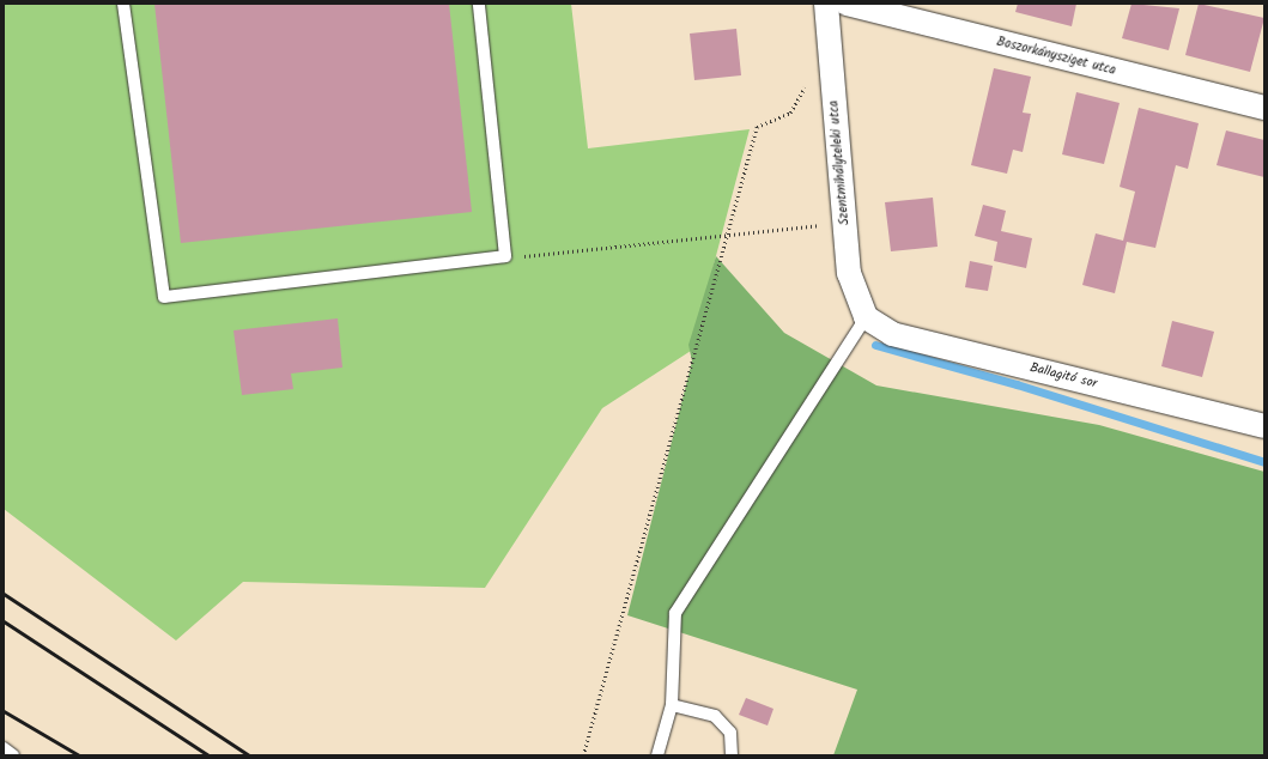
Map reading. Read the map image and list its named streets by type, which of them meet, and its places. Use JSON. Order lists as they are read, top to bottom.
{
  "streets": {
    "street": ["Boszorkánysziget utca", "Szentmihályteleki utca", "Ballagitó sor"]
  },
  "crossings": [
    ["Szentmihályteleki utca", "Ballagitó sor"]
  ]
}
